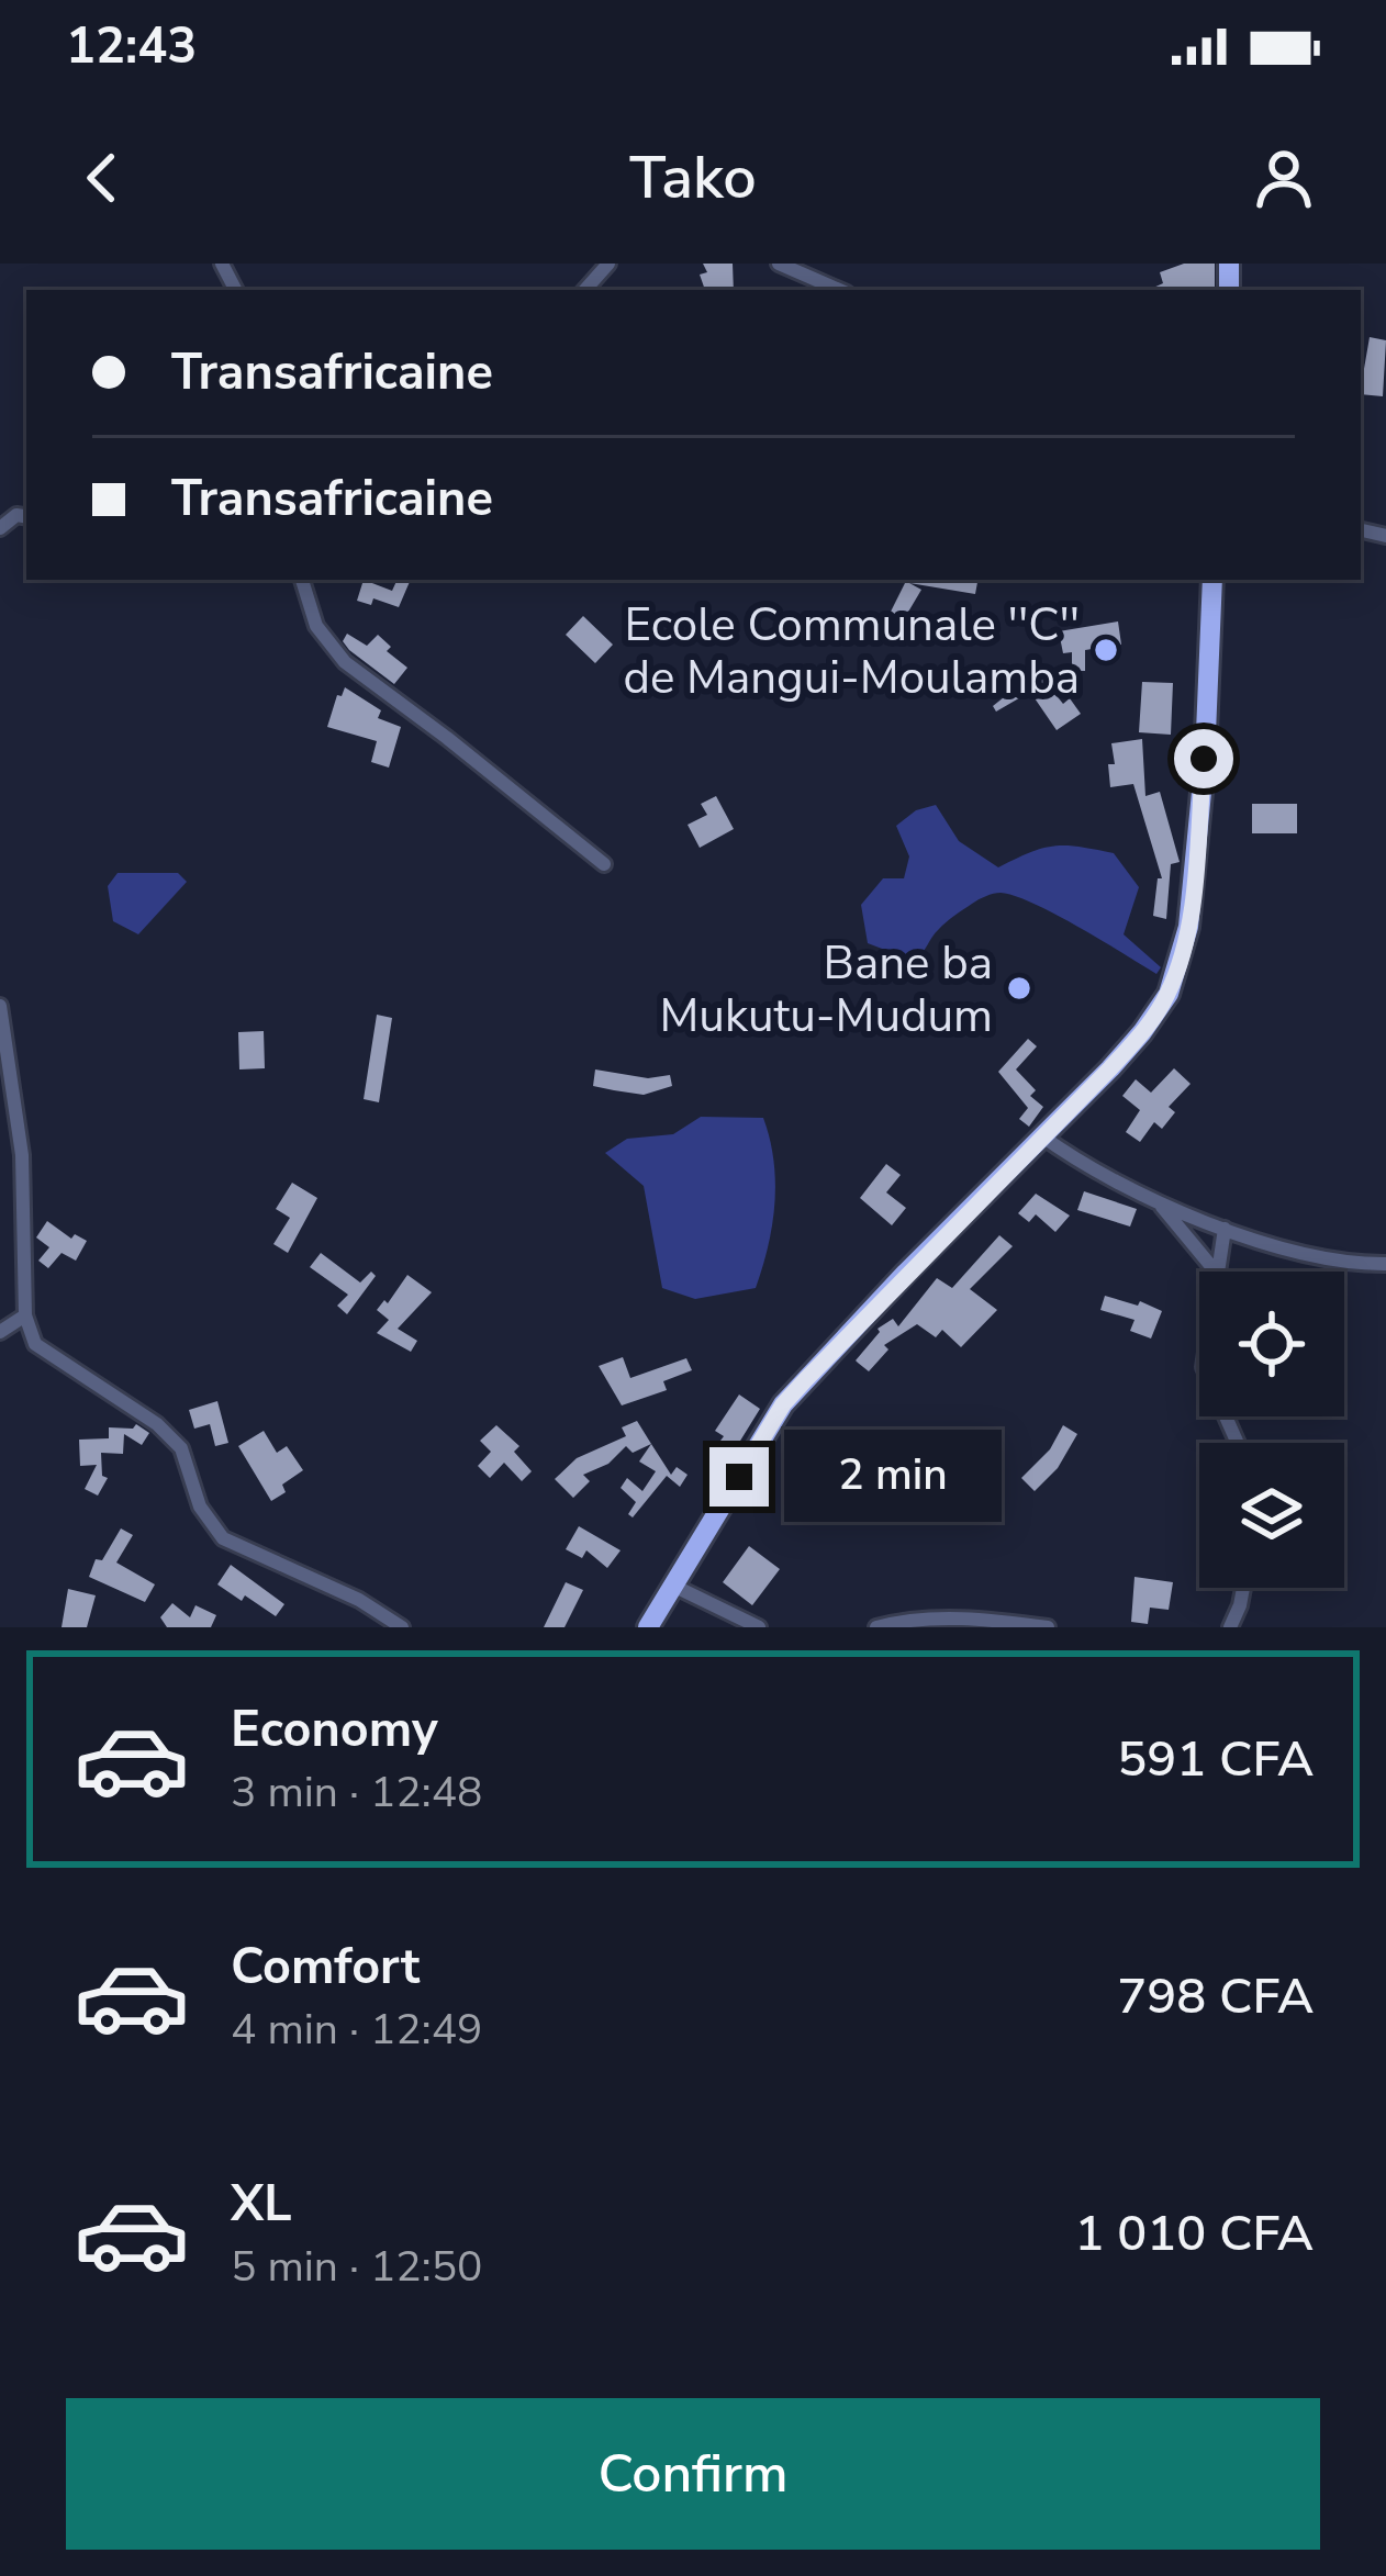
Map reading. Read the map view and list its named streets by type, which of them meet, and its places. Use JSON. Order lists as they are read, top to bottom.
{
  "places": ["Ecole Communale ''C'' de Mangui-Moulamba", "Bane ba Mukutu-Mudum"],
  "page": {
    "status": "12:43",
    "header": "Tako",
    "banner": ["Transafricaine", "Transafricaine"],
    "bubble": "2 min",
    "list": [
      {
        "name": "Economy",
        "note": "3 min · 12:48",
        "value": "591 CFA"
      },
      {
        "name": "Comfort",
        "note": "4 min · 12:49",
        "value": "798 CFA"
      },
      {
        "name": "XL",
        "note": "5 min · 12:50",
        "value": "1 010 CFA"
      }
    ],
    "buttons": "Confirm"
  }
}
